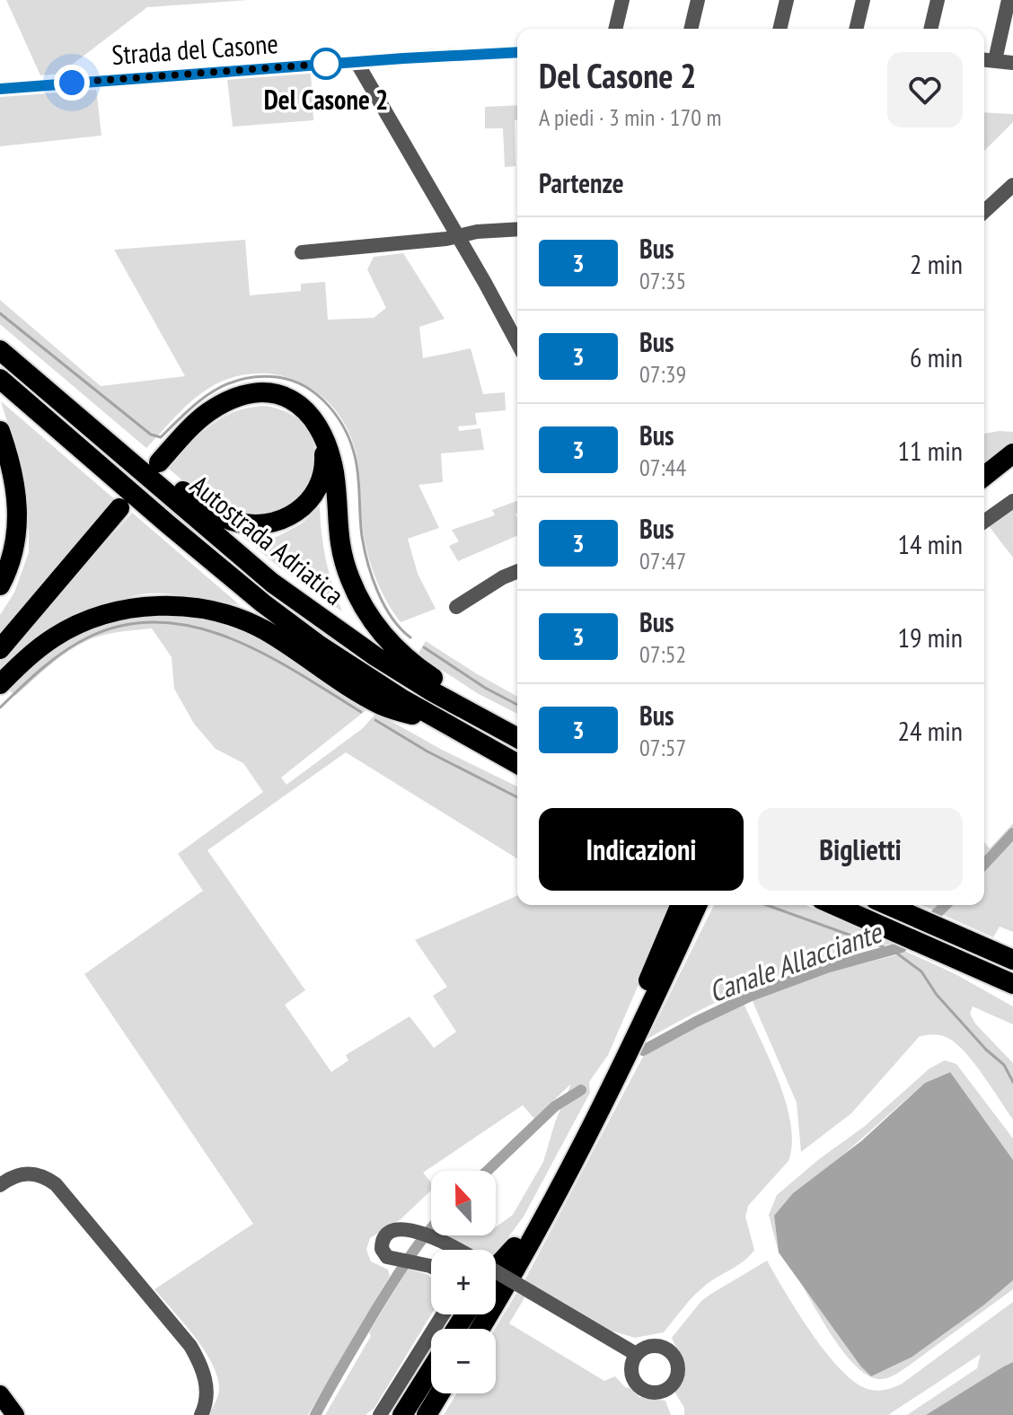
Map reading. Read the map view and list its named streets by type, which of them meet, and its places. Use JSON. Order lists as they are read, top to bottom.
{
  "streets": {
    "highway": ["Autostrada Adriatica"],
    "street": ["Strada del Casone"]
  },
  "water": ["Canale Allacciante"],
  "places": ["Del Casone 2"],
  "lines": ["bus line 3"],
  "north": "top",
  "page": {
    "heading": [
      ["Del Casone 2", "A piedi · 3 min · 170 m"],
      "Partenze"
    ],
    "list": [
      {
        "mark": "3",
        "name": "Bus",
        "note": "07:35",
        "value": "2 min"
      },
      {
        "mark": "3",
        "name": "Bus",
        "note": "07:39",
        "value": "6 min"
      },
      {
        "mark": "3",
        "name": "Bus",
        "note": "07:44",
        "value": "11 min"
      },
      {
        "mark": "3",
        "name": "Bus",
        "note": "07:47",
        "value": "14 min"
      },
      {
        "mark": "3",
        "name": "Bus",
        "note": "07:52",
        "value": "19 min"
      },
      {
        "mark": "3",
        "name": "Bus",
        "note": "07:57",
        "value": "24 min"
      }
    ],
    "buttons": ["Indicazioni", "Biglietti"],
    "map_buttons": ["+", "−"]
  }
}
